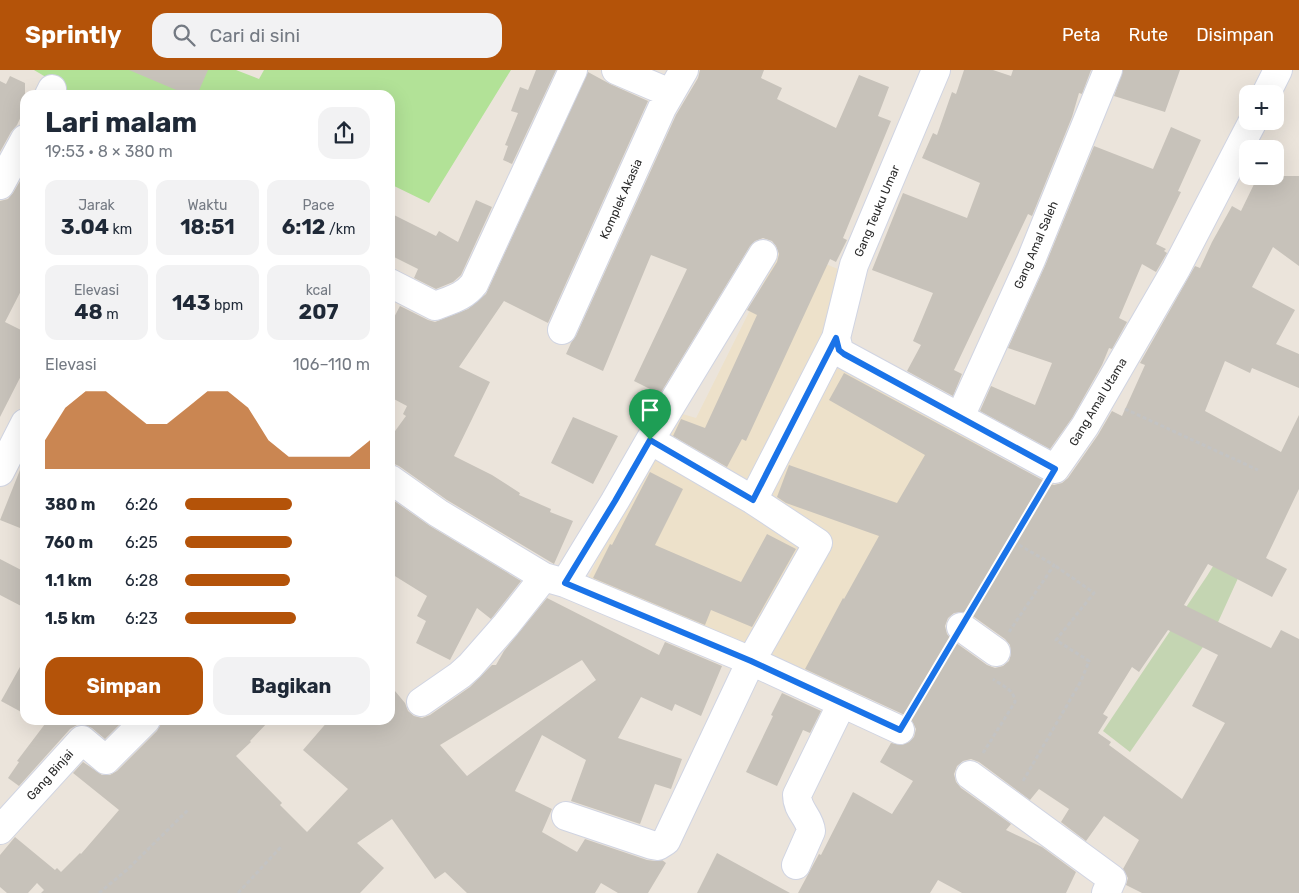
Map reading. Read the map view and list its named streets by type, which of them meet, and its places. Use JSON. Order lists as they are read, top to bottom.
{
  "streets": {
    "street": [
      "Komplek Akasia",
      "Gang Teuku Umar",
      "Gang Amal Saleh",
      "Gang Amal Utama",
      "Gang Binjai"
    ]
  },
  "page": {
    "header": "Sprintly",
    "search": "Cari di sini",
    "nav": ["Peta", "Rute", "Disimpan"],
    "map_buttons": ["+", "−"],
    "heading": ["Lari malam", "19:53 · 8 × 380 m"],
    "stats": [
      ["Jarak", "3.04 km"],
      ["Waktu", "18:51"],
      ["Pace", "6:12 /km"],
      ["Elevasi", "48 m"],
      ["143 bpm"],
      ["kcal", "207"]
    ],
    "chart": ["Elevasi", "106–110 m"],
    "list": [
      {
        "name": "380 m",
        "note": "6:26"
      },
      {
        "name": "760 m",
        "note": "6:25"
      },
      {
        "name": "1.1 km",
        "note": "6:28"
      },
      {
        "name": "1.5 km",
        "note": "6:23"
      }
    ],
    "buttons": ["Simpan", "Bagikan"]
  }
}
